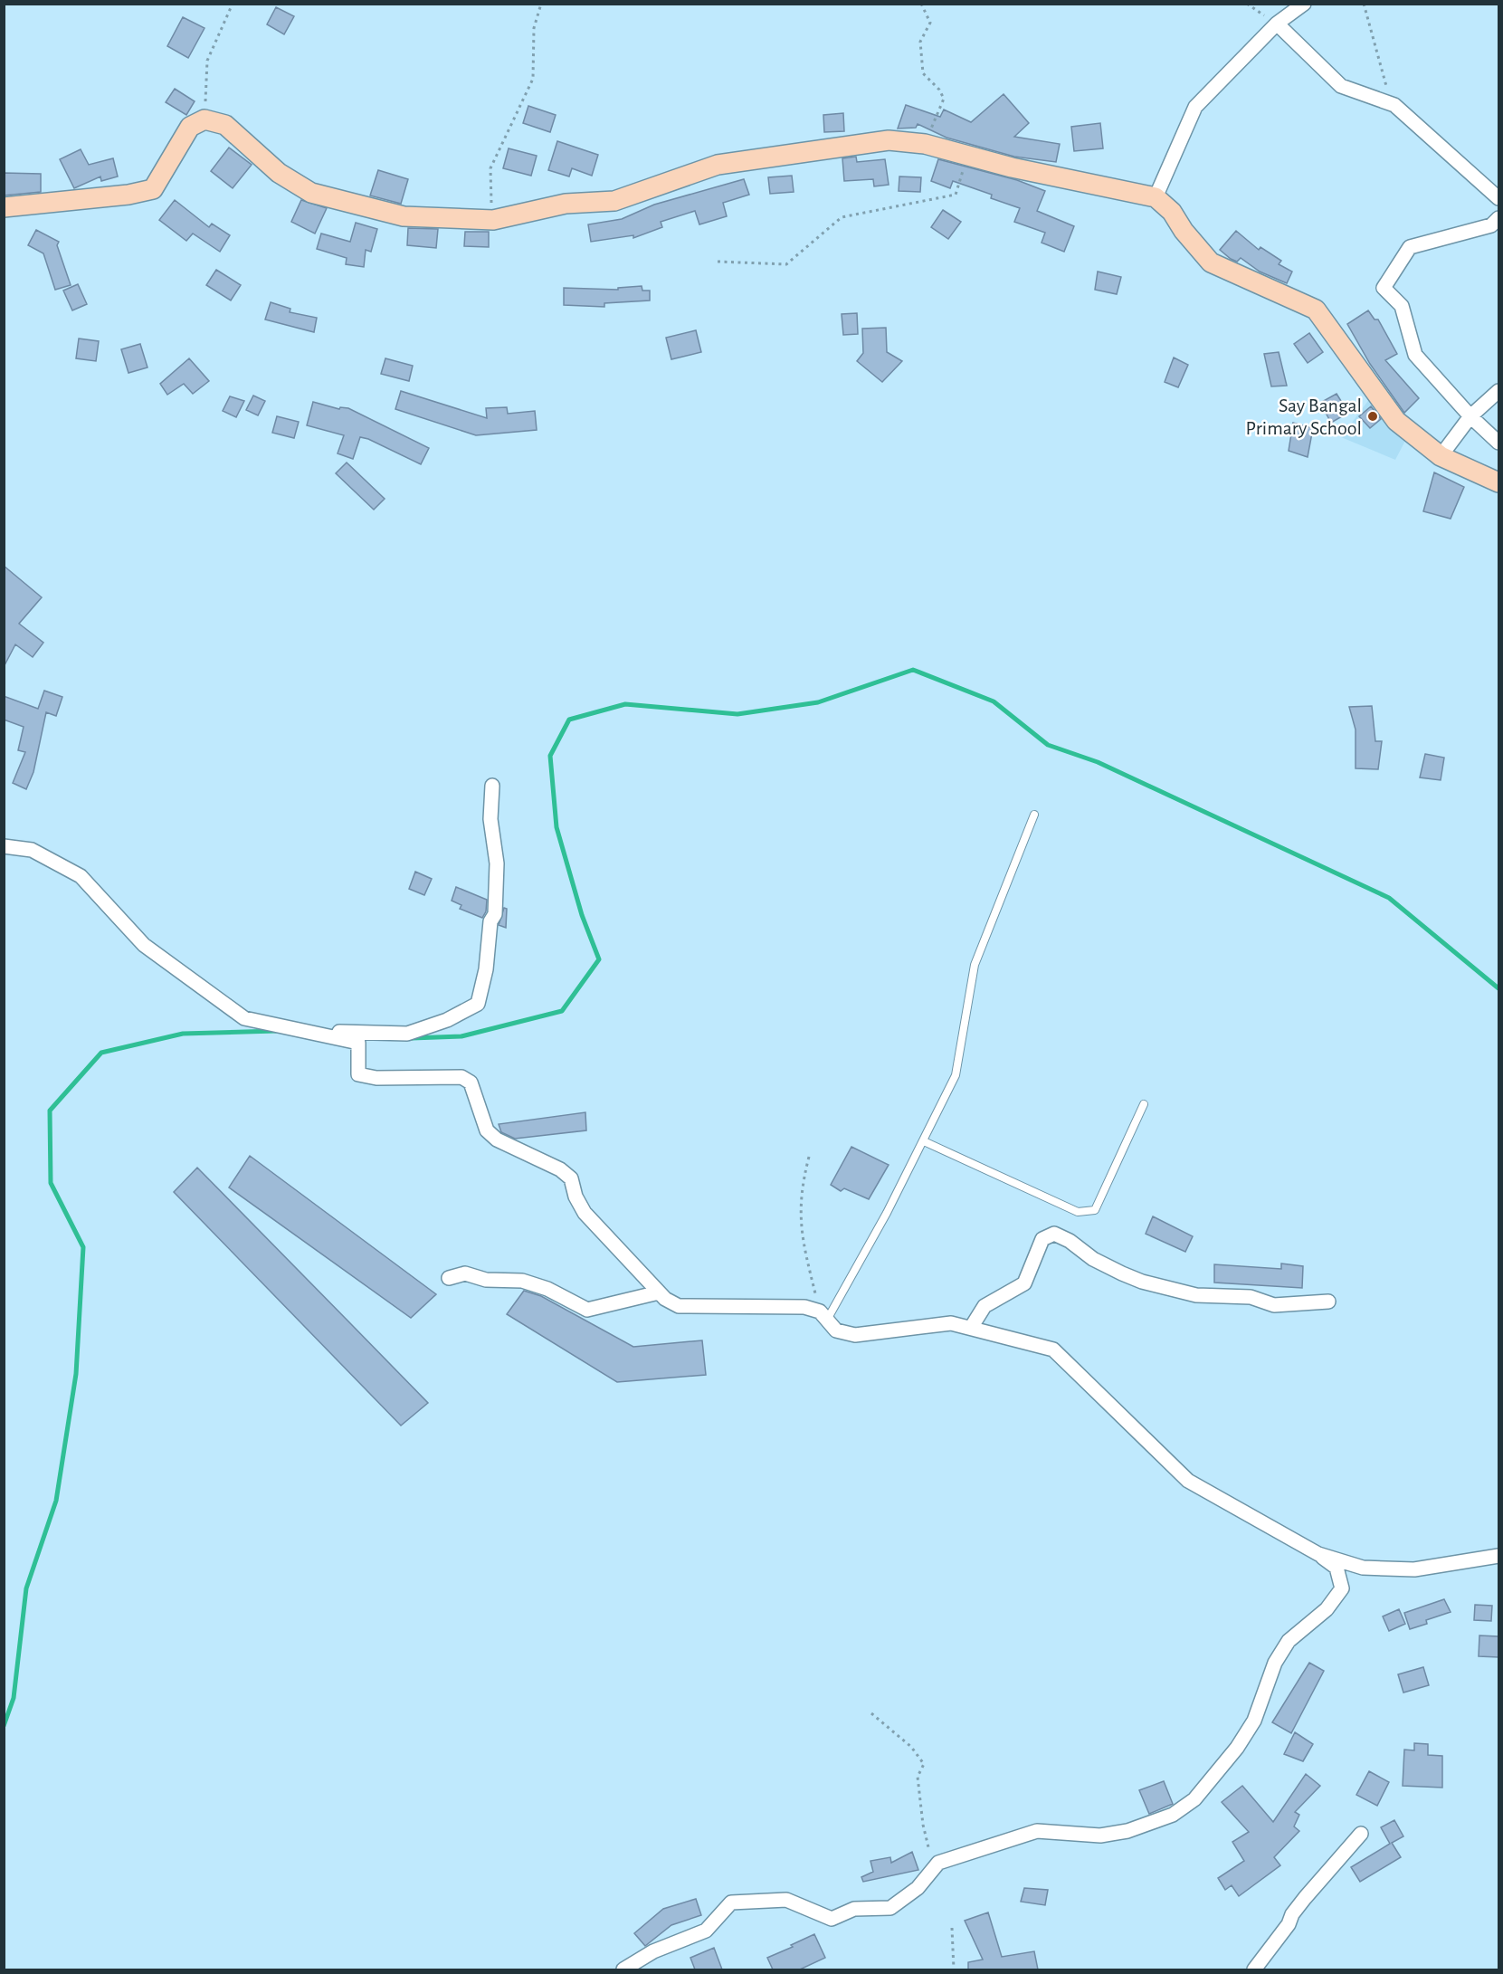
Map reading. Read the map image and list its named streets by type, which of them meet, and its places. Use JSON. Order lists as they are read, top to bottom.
{
  "places": ["Say Bangal Primary School"]
}
